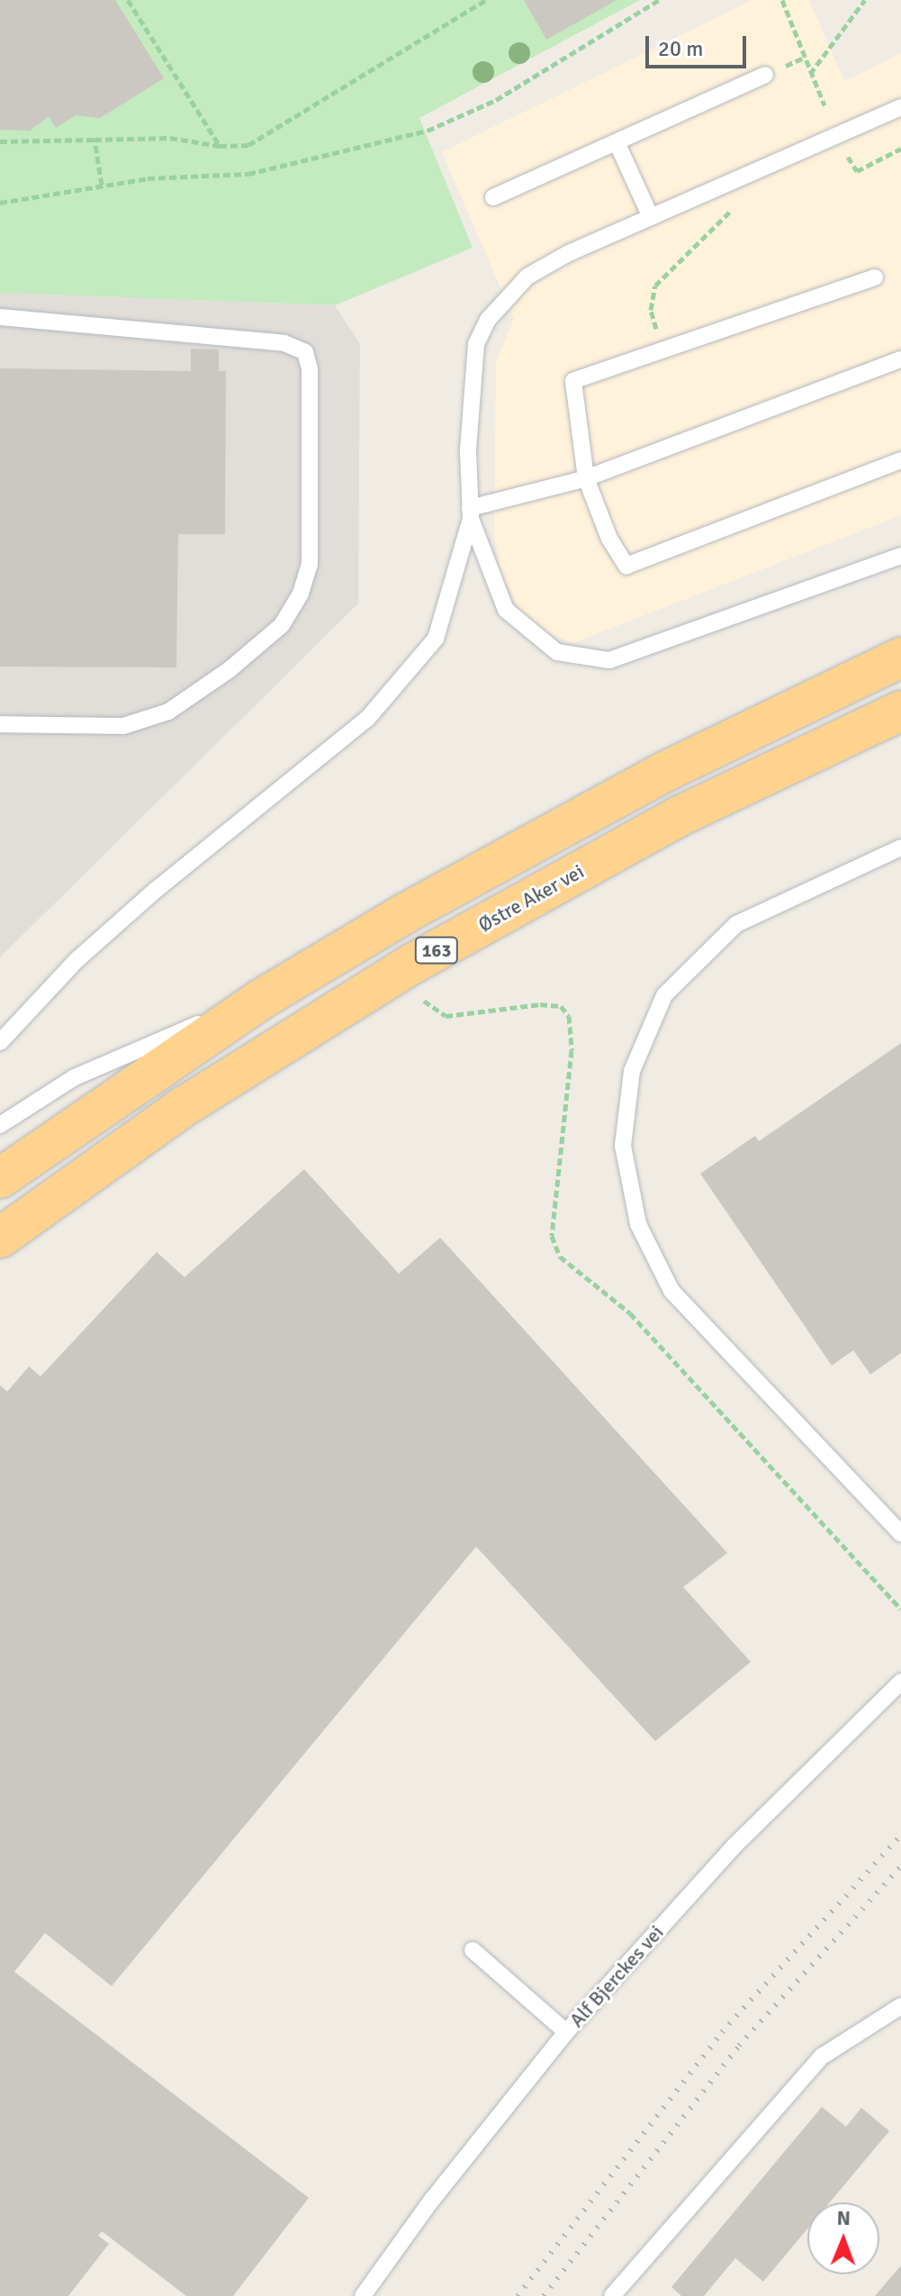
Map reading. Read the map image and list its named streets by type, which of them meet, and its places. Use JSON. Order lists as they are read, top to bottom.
{
  "streets": {
    "highway": ["Østre Aker vei", "163"],
    "lane": ["Alf Bjerckes vei"]
  },
  "scale_bar": "20 m",
  "north": "top"
}
